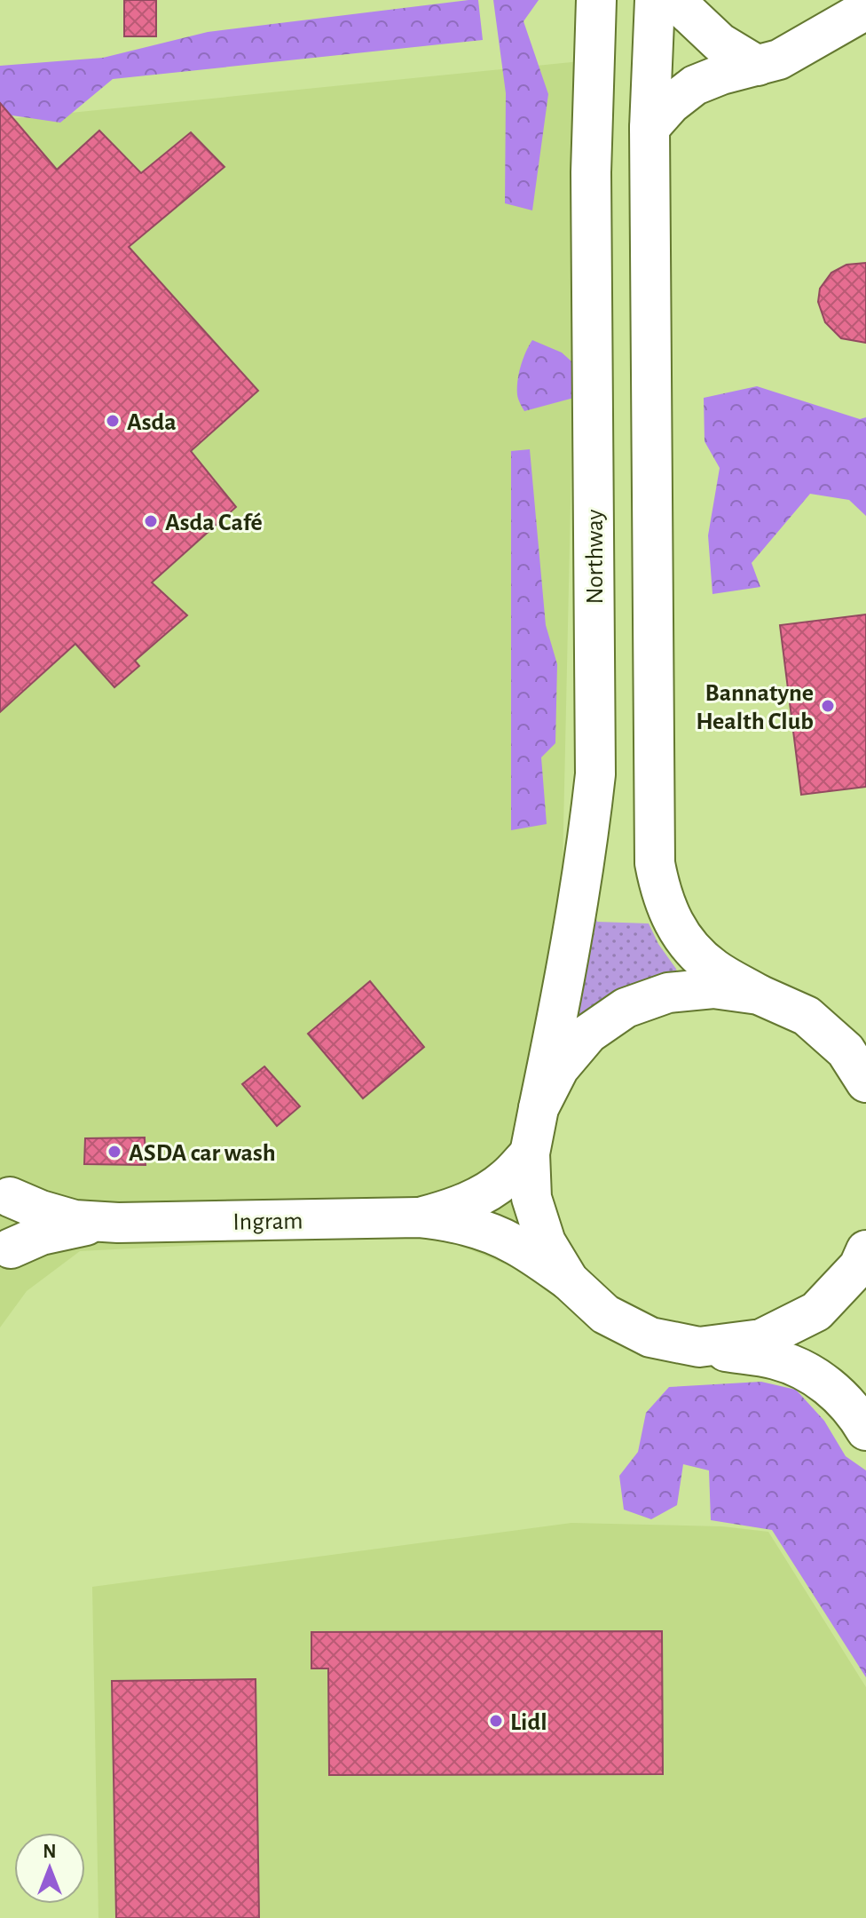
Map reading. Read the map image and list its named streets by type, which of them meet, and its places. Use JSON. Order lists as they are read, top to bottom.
{
  "streets": {
    "street": ["Northway", "Ingram"]
  },
  "crossings": [
    ["Northway", "Ingram"]
  ],
  "places": [
    "Asda",
    "Asda Café",
    "Bannatyne Health Club",
    "ASDA car wash",
    "Lidl"
  ],
  "north": "top"
}
